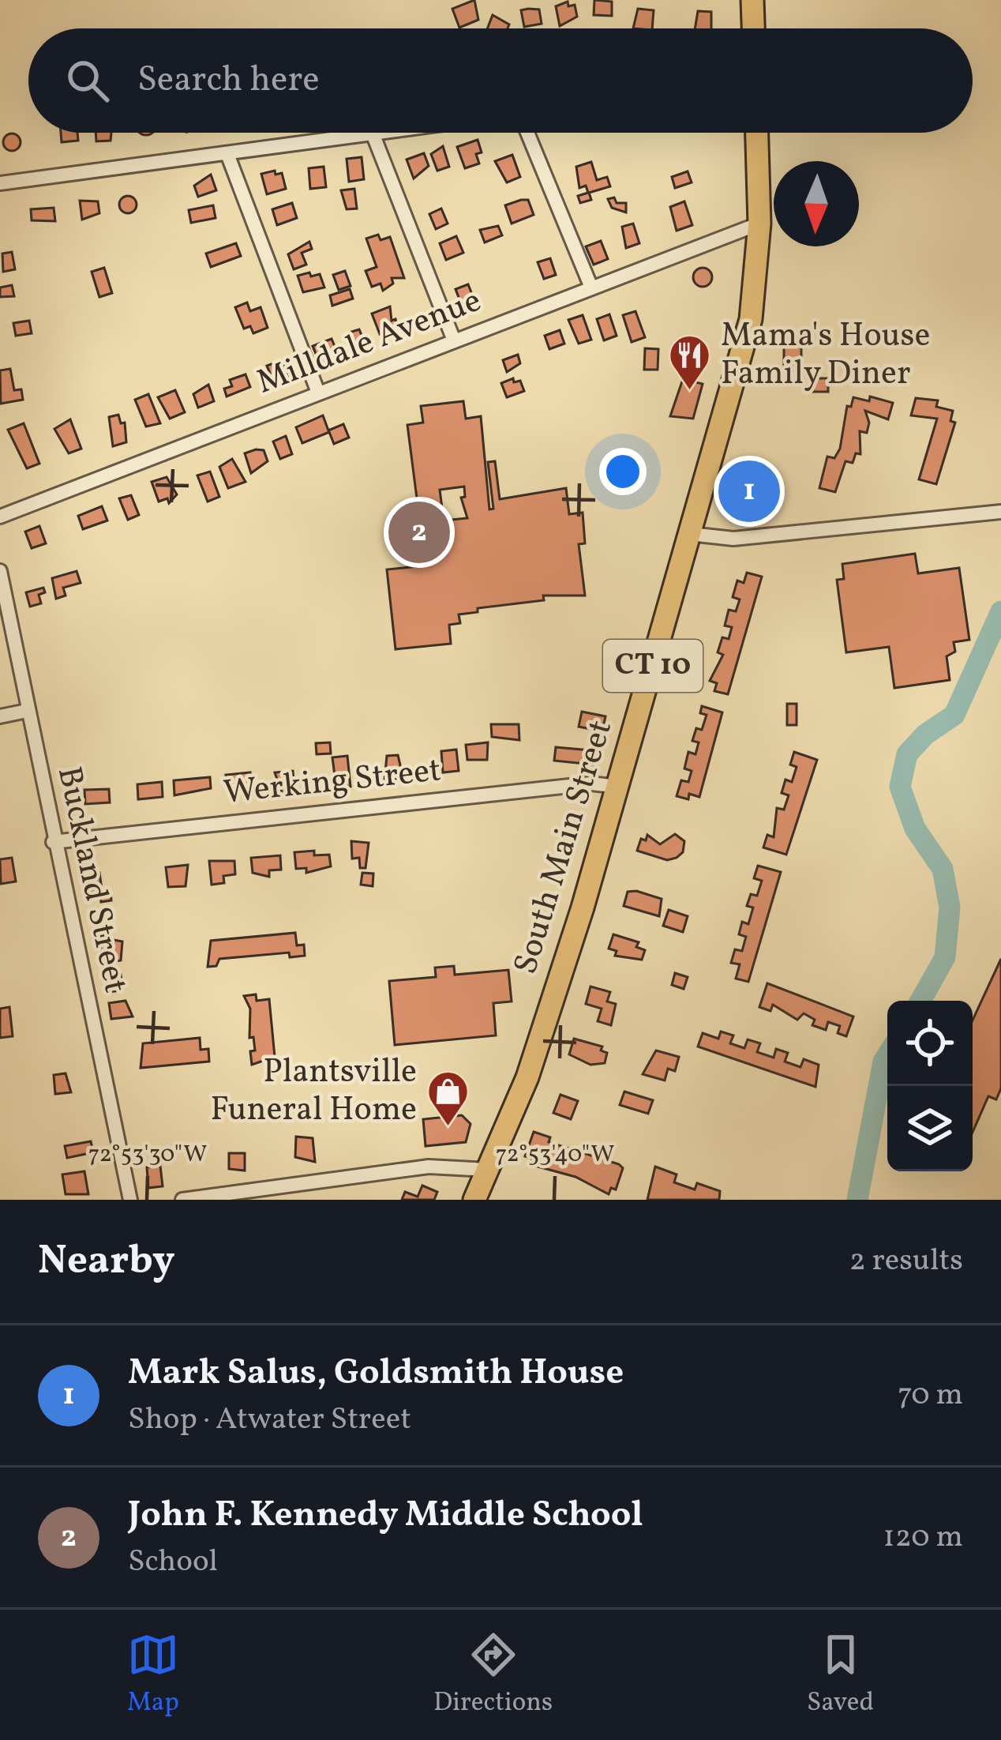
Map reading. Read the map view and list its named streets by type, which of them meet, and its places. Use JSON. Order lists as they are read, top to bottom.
{
  "streets": {
    "highway": ["CT 10", "South Main Street"],
    "street": ["Milldale Avenue", "Werking Street", "Buckland Street"]
  },
  "crossings": [
    ["Milldale Avenue", "South Main Street"],
    ["Werking Street", "South Main Street"],
    ["Werking Street", "Buckland Street"]
  ],
  "places": {
    "restaurant": ["Mama's House Family Diner"],
    "shop": ["Plantsville Funeral Home"]
  },
  "north": "bottom",
  "page": {
    "search": "Search here",
    "pins": ["1", "2"],
    "heading": ["Nearby", "2 results"],
    "list": [
      {
        "mark": "1",
        "name": "Mark Salus, Goldsmith House",
        "note": "Shop · Atwater Street",
        "value": "70 m"
      },
      {
        "mark": "2",
        "name": "John F. Kennedy Middle School",
        "note": "School",
        "value": "120 m"
      }
    ],
    "nav": ["Map", "Directions", "Saved"]
  },
  "coordinates": ["72°53'30\"W", "72°53'40\"W"]
}
